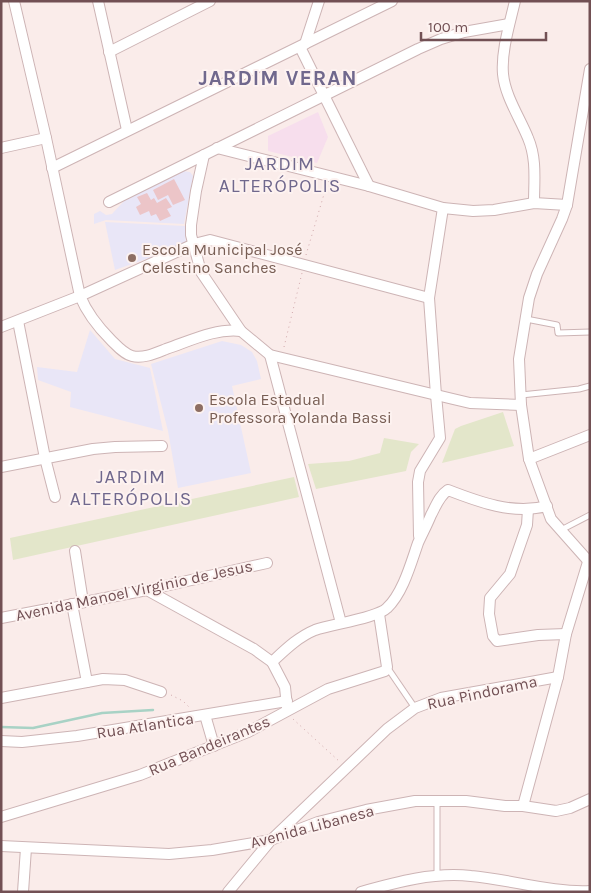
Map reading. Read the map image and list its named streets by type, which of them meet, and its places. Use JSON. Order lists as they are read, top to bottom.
{
  "streets": {
    "street": [
      "Avenida Manoel Virginio de Jesus",
      "Rua Pindorama",
      "Rua Atlantica",
      "Rua Bandeirantes",
      "Avenida Libanesa"
    ]
  },
  "crossings": [
    ["Rua Pindorama", "Avenida Libanesa"],
    ["Rua Atlantica", "Rua Bandeirantes"]
  ],
  "districts": ["JARDIM VERAN", "JARDIM ALTERÓPOLIS", "JARDIM ALTERÓPOLIS"],
  "places": ["Escola Municipal José Celestino Sanches", "Escola Estadual Professora Yolanda Bassi"],
  "scale_bar": "100 m"
}
